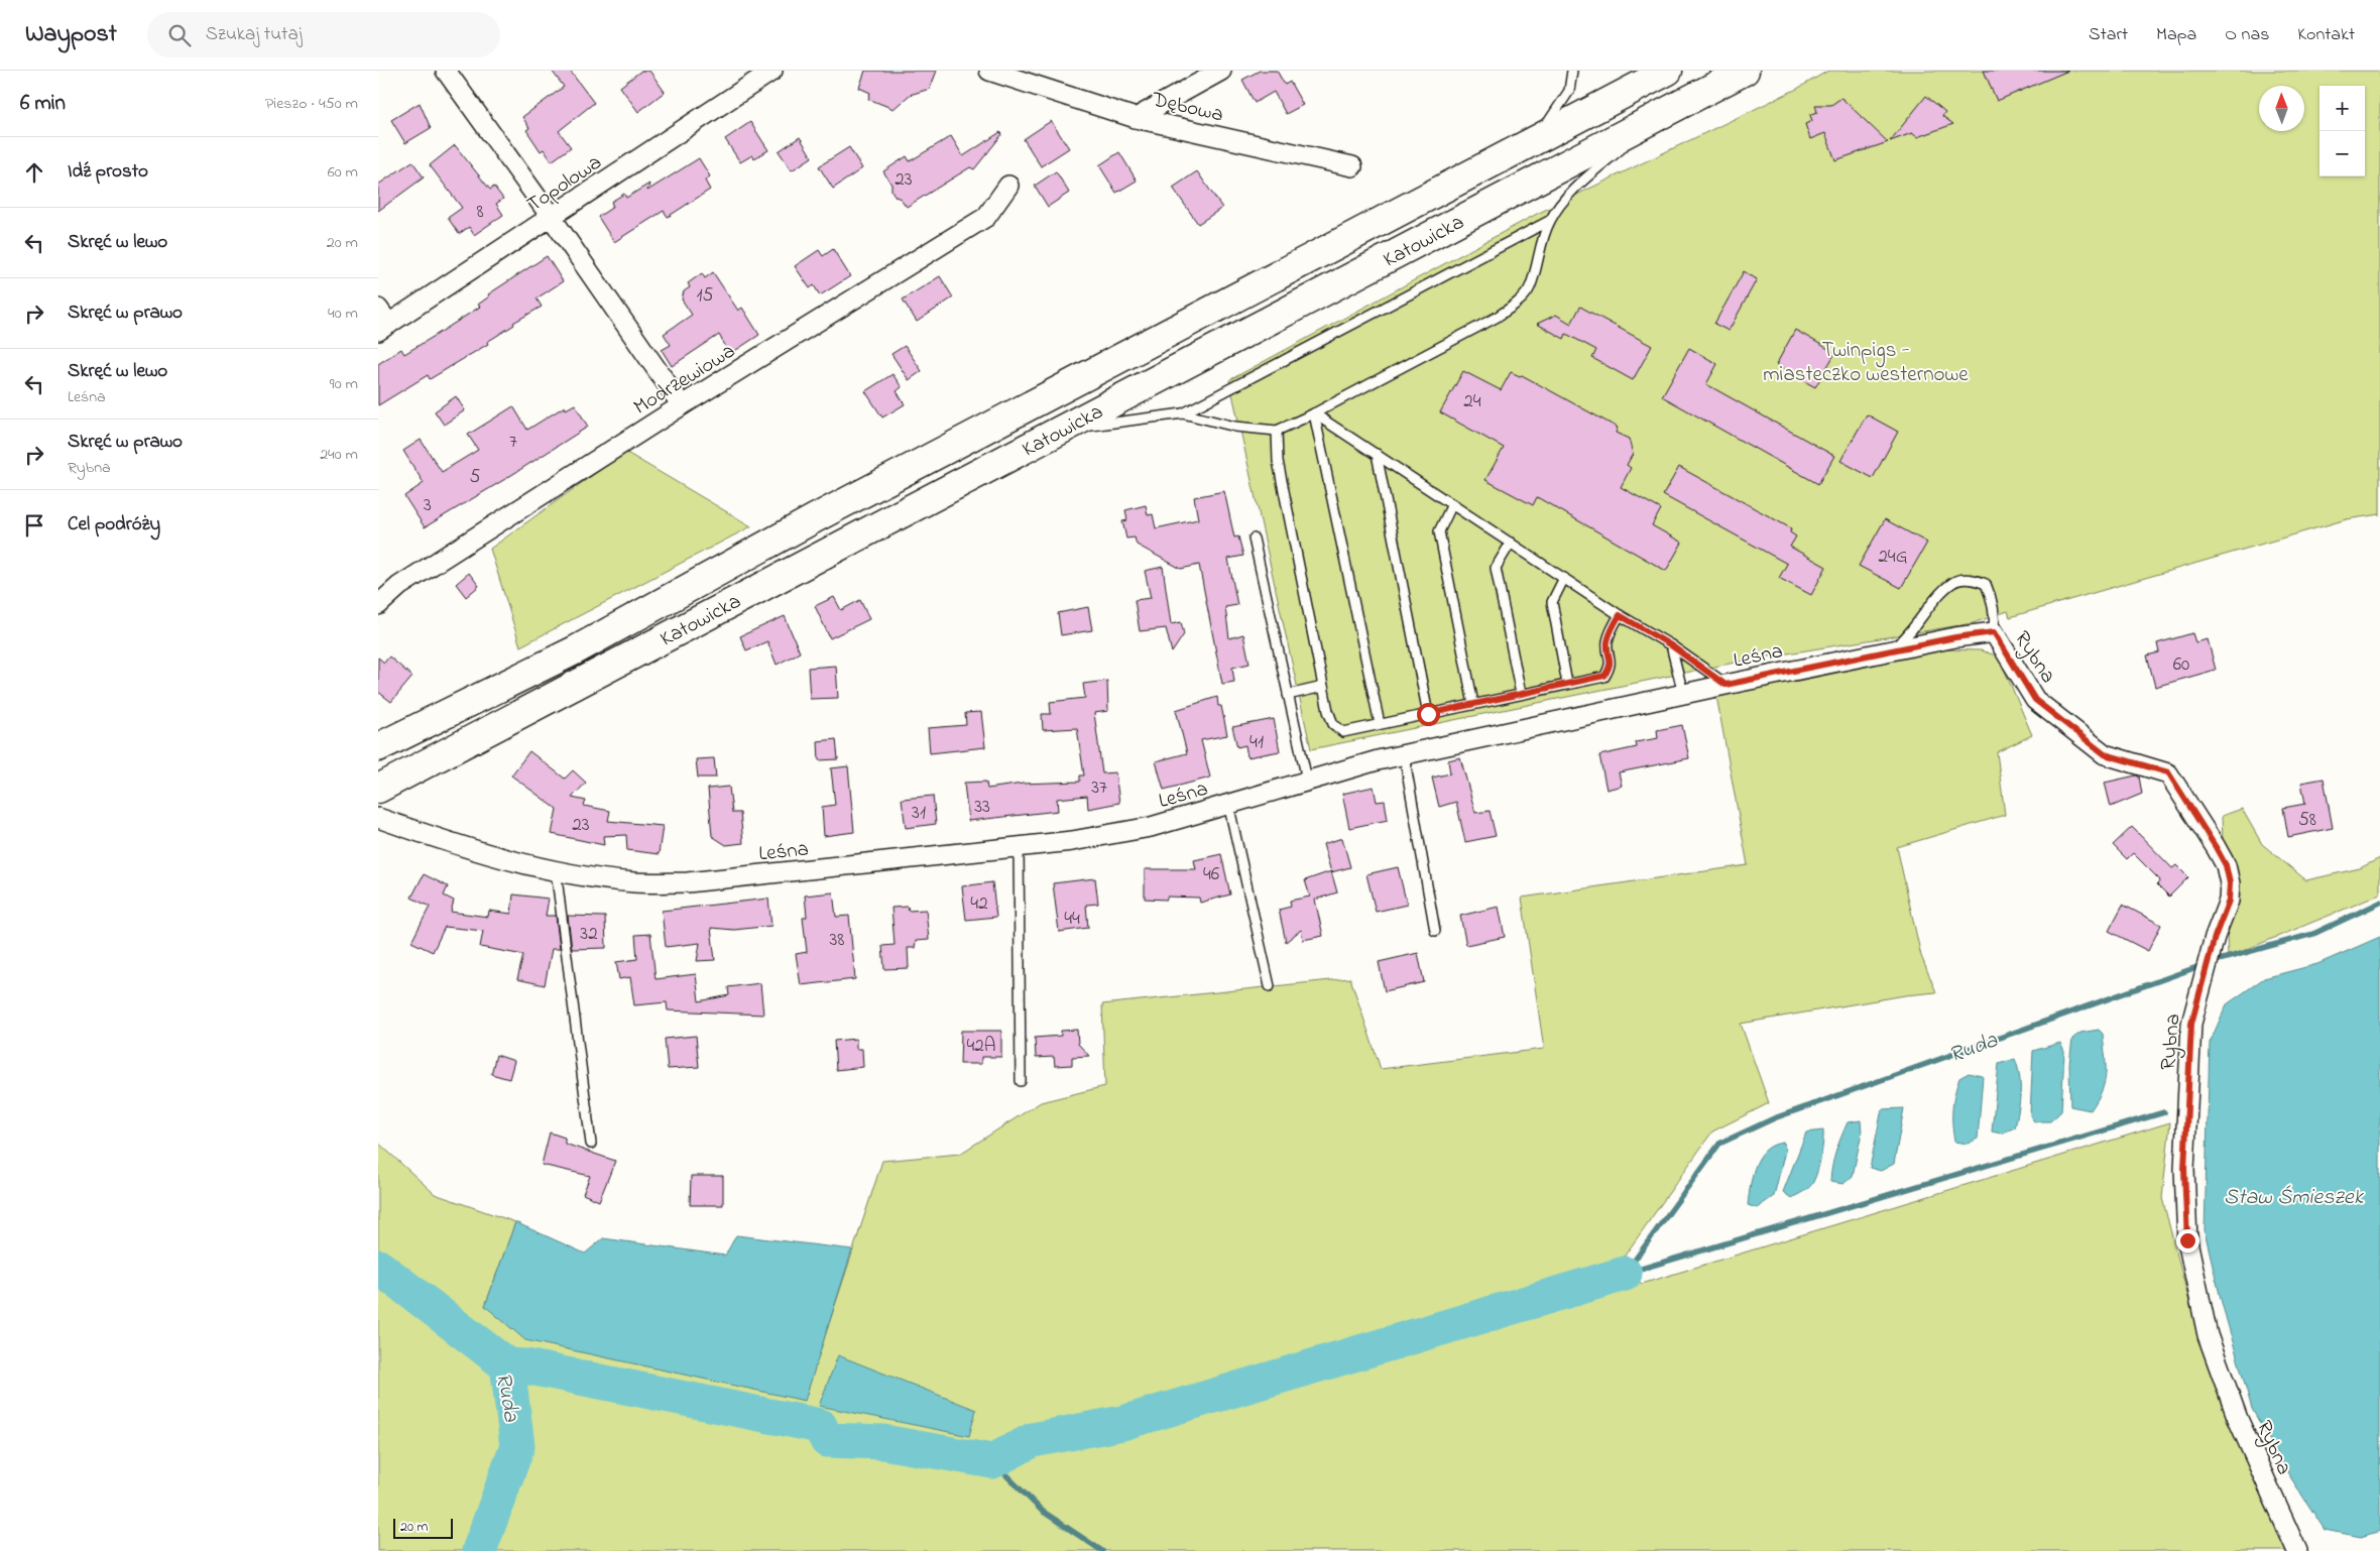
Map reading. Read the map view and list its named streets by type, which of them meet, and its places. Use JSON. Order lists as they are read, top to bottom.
{
  "streets": {
    "main road": ["Katowicka"],
    "street": [
      "Dębowa",
      "Topolowa",
      "Modrzewiowa",
      "Leśna",
      "Rybna"
    ]
  },
  "crossings": [
    ["Leśna", "Rybna"]
  ],
  "water": ["Ruda", "Staw Śmieszek"],
  "parks": ["Twinpigs - miasteczko westernowe"],
  "house_numbers": [
    "23",
    "8",
    "15",
    "24",
    "7",
    "5",
    "3",
    "24G",
    "60",
    "41",
    "37",
    "33",
    "31",
    "58",
    "23",
    "46",
    "42",
    "44",
    "32",
    "38",
    "42A"
  ],
  "scale_bar": "20 m",
  "north": "top",
  "page": {
    "header": "Waypost",
    "search": "Szukaj tutaj",
    "nav": [
      "Start",
      "Mapa",
      "O nas",
      "Kontakt"
    ],
    "heading": ["6 min", "Pieszo · 450 m"],
    "map_buttons": ["+", "−"],
    "list": [
      ["Idź prosto", "60 m"],
      ["Skręć w lewo", "20 m"],
      ["Skręć w prawo", "40 m"],
      ["Skręć w lewo", "Leśna", "90 m"],
      ["Skręć w prawo", "Rybna", "240 m"],
      "Cel podróży"
    ],
    "scale": "20 m"
  }
}
